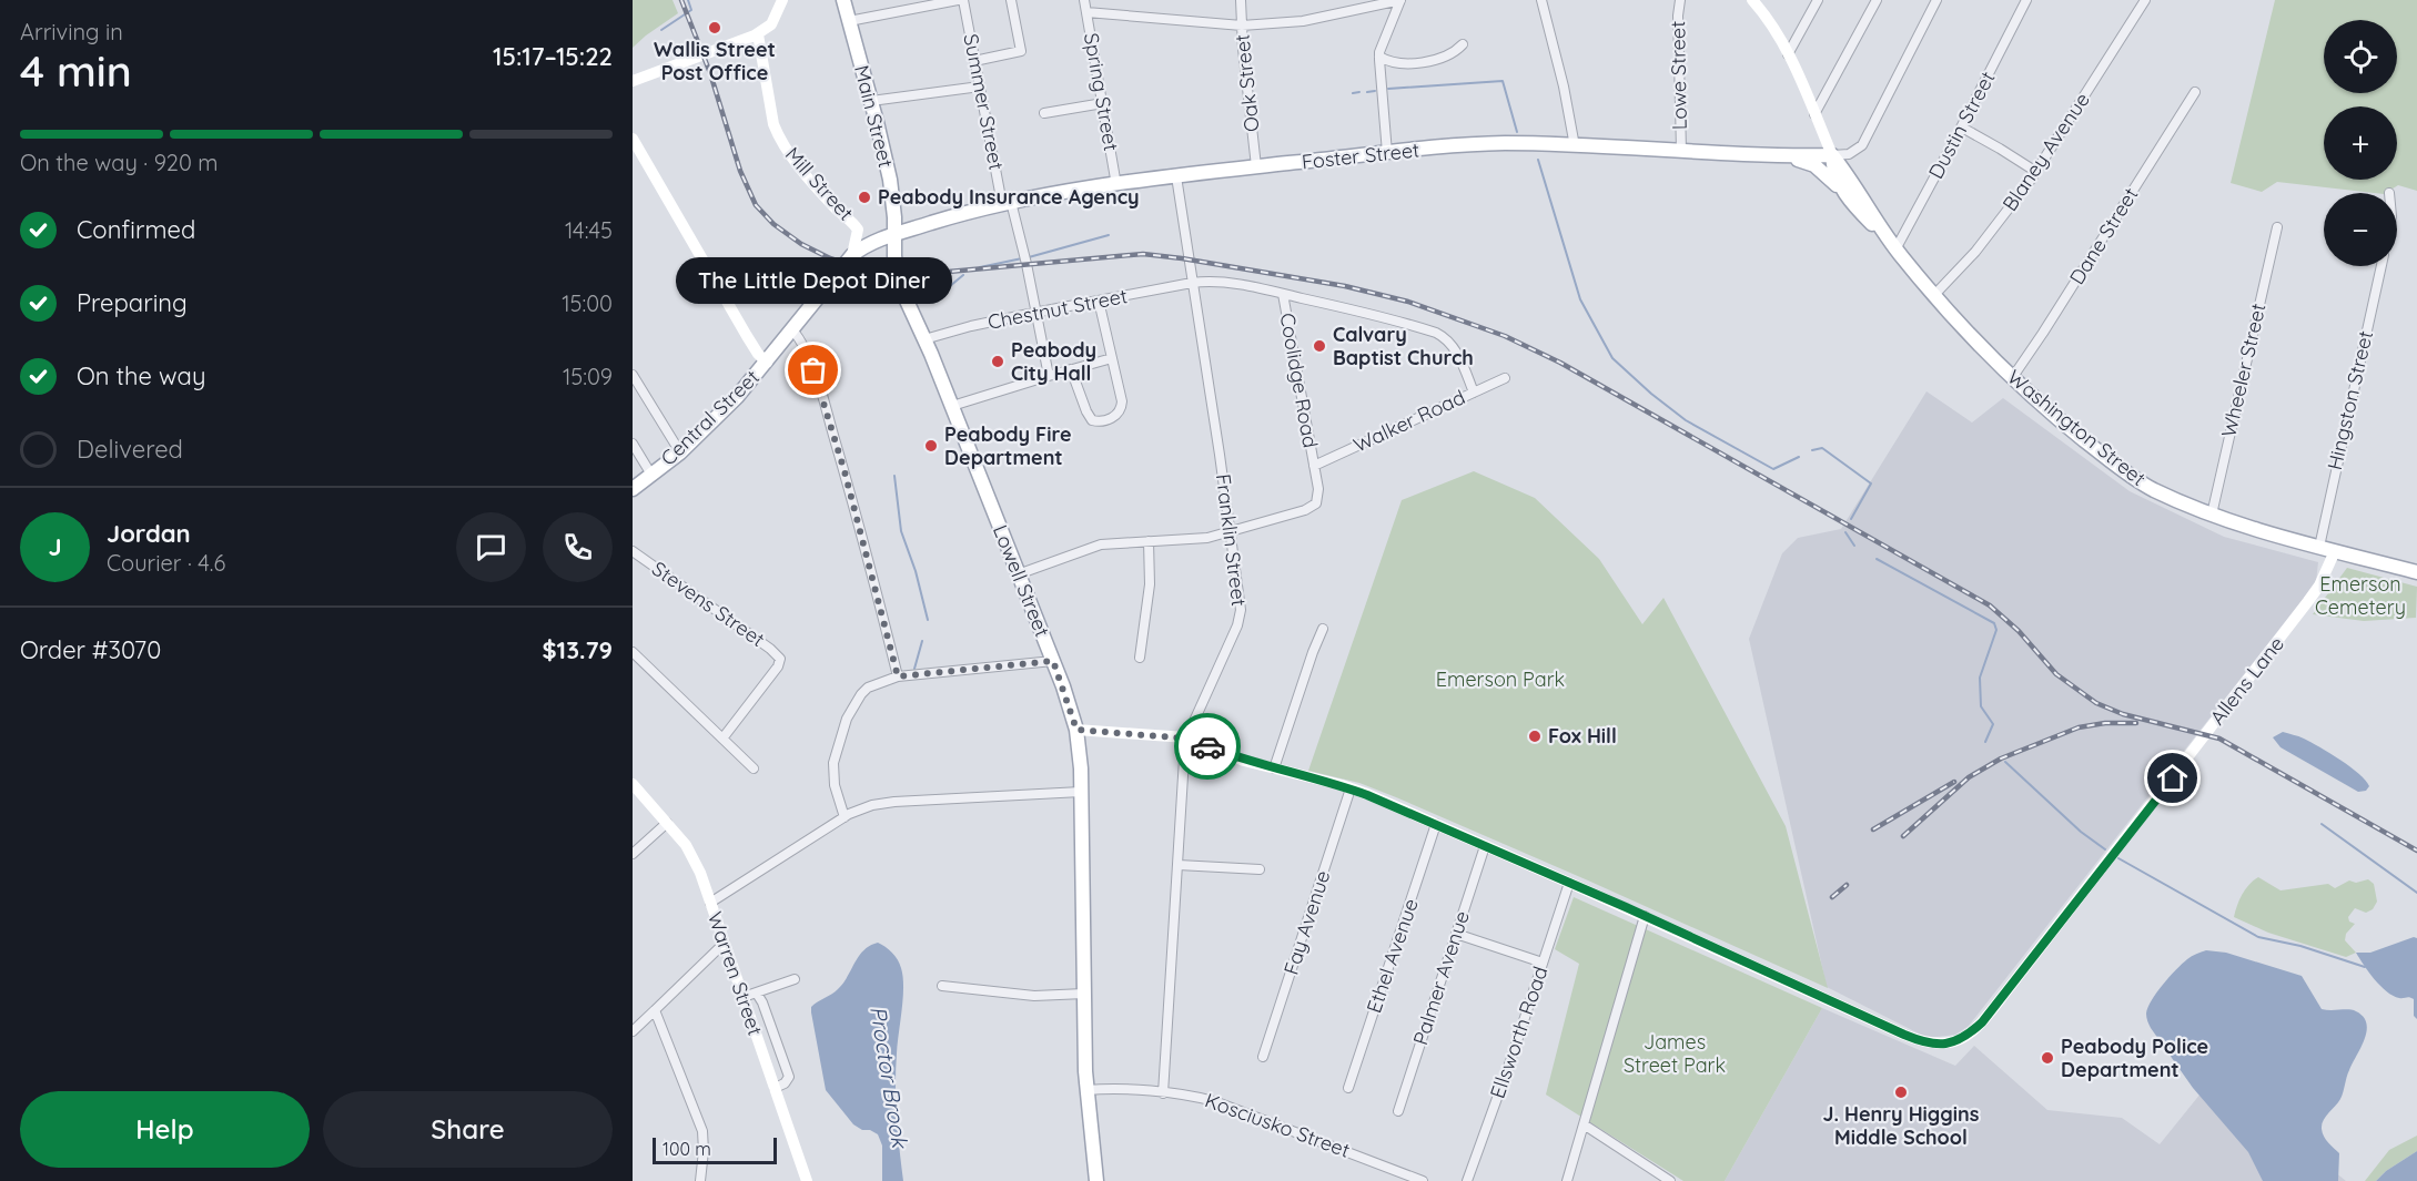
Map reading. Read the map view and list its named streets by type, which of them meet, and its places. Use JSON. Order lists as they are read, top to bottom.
{
  "streets": {
    "main road": [
      "Main Street",
      "Foster Street",
      "Central Street",
      "Washington Street",
      "Lowell Street"
    ],
    "street": [
      "Lowe Street",
      "Oak Street",
      "Spring Street",
      "Summer Street",
      "Dustin Street",
      "Blaney Avenue",
      "Mill Street",
      "Dane Street",
      "Chestnut Street",
      "Wheeler Street",
      "Coolidge Road",
      "Hingston Street",
      "Walker Road",
      "Franklin Street",
      "Stevens Street",
      "Allens Lane",
      "Fay Avenue",
      "Ethel Avenue",
      "Warren Street",
      "Palmer Avenue",
      "Ellsworth Road",
      "Kosciusko Street"
    ]
  },
  "crossings": [
    ["Lowe Street", "Foster Street"],
    ["Oak Street", "Foster Street"],
    ["Spring Street", "Foster Street"],
    ["Summer Street", "Foster Street"],
    ["Summer Street", "Chestnut Street"],
    ["Main Street", "Foster Street"],
    ["Main Street", "Central Street"],
    ["Main Street", "Lowell Street"],
    ["Dustin Street", "Washington Street"],
    ["Blaney Avenue", "Washington Street"],
    ["Foster Street", "Central Street"],
    ["Foster Street", "Washington Street"],
    ["Foster Street", "Franklin Street"],
    ["Foster Street", "Lowell Street"],
    ["Mill Street", "Central Street"],
    ["Dane Street", "Washington Street"],
    ["Chestnut Street", "Coolidge Road"],
    ["Chestnut Street", "Walker Road"],
    ["Chestnut Street", "Franklin Street"],
    ["Chestnut Street", "Lowell Street"],
    ["Wheeler Street", "Washington Street"],
    ["Coolidge Road", "Walker Road"],
    ["Coolidge Road", "Franklin Street"],
    ["Coolidge Road", "Lowell Street"],
    ["Hingston Street", "Washington Street"],
    ["Central Street", "Lowell Street"],
    ["Washington Street", "Allens Lane"],
    ["Franklin Street", "Kosciusko Street"],
    ["Lowell Street", "Kosciusko Street"]
  ],
  "water": ["Proctor Brook"],
  "parks": ["Emerson Cemetery", "Emerson Park", "James Street Park"],
  "places": [
    "Wallis Street Post Office",
    "Peabody Insurance Agency",
    "Calvary Baptist Church",
    "Peabody City Hall",
    "The Little Depot Diner",
    "Peabody Fire Department",
    "Fox Hill",
    "Peabody Police Department",
    "J. Henry Higgins Middle School"
  ],
  "scale_bar": "100 m",
  "page": {
    "heading": ["4 min", "Arriving in", "15:17–15:22"],
    "panel": [
      "Jordan",
      "Courier · 4.6",
      "Order #3070",
      "$13.79"
    ],
    "map_buttons": ["+", "−"],
    "bar": "On the way · 920 m",
    "list": [
      ["Confirmed", "14:45"],
      ["Preparing", "15:00"],
      ["On the way", "15:09"],
      "Delivered"
    ],
    "bubble": "The Little Depot Diner",
    "round": "J",
    "buttons": ["Help", "Share"],
    "scale": "100 m"
  }
}
